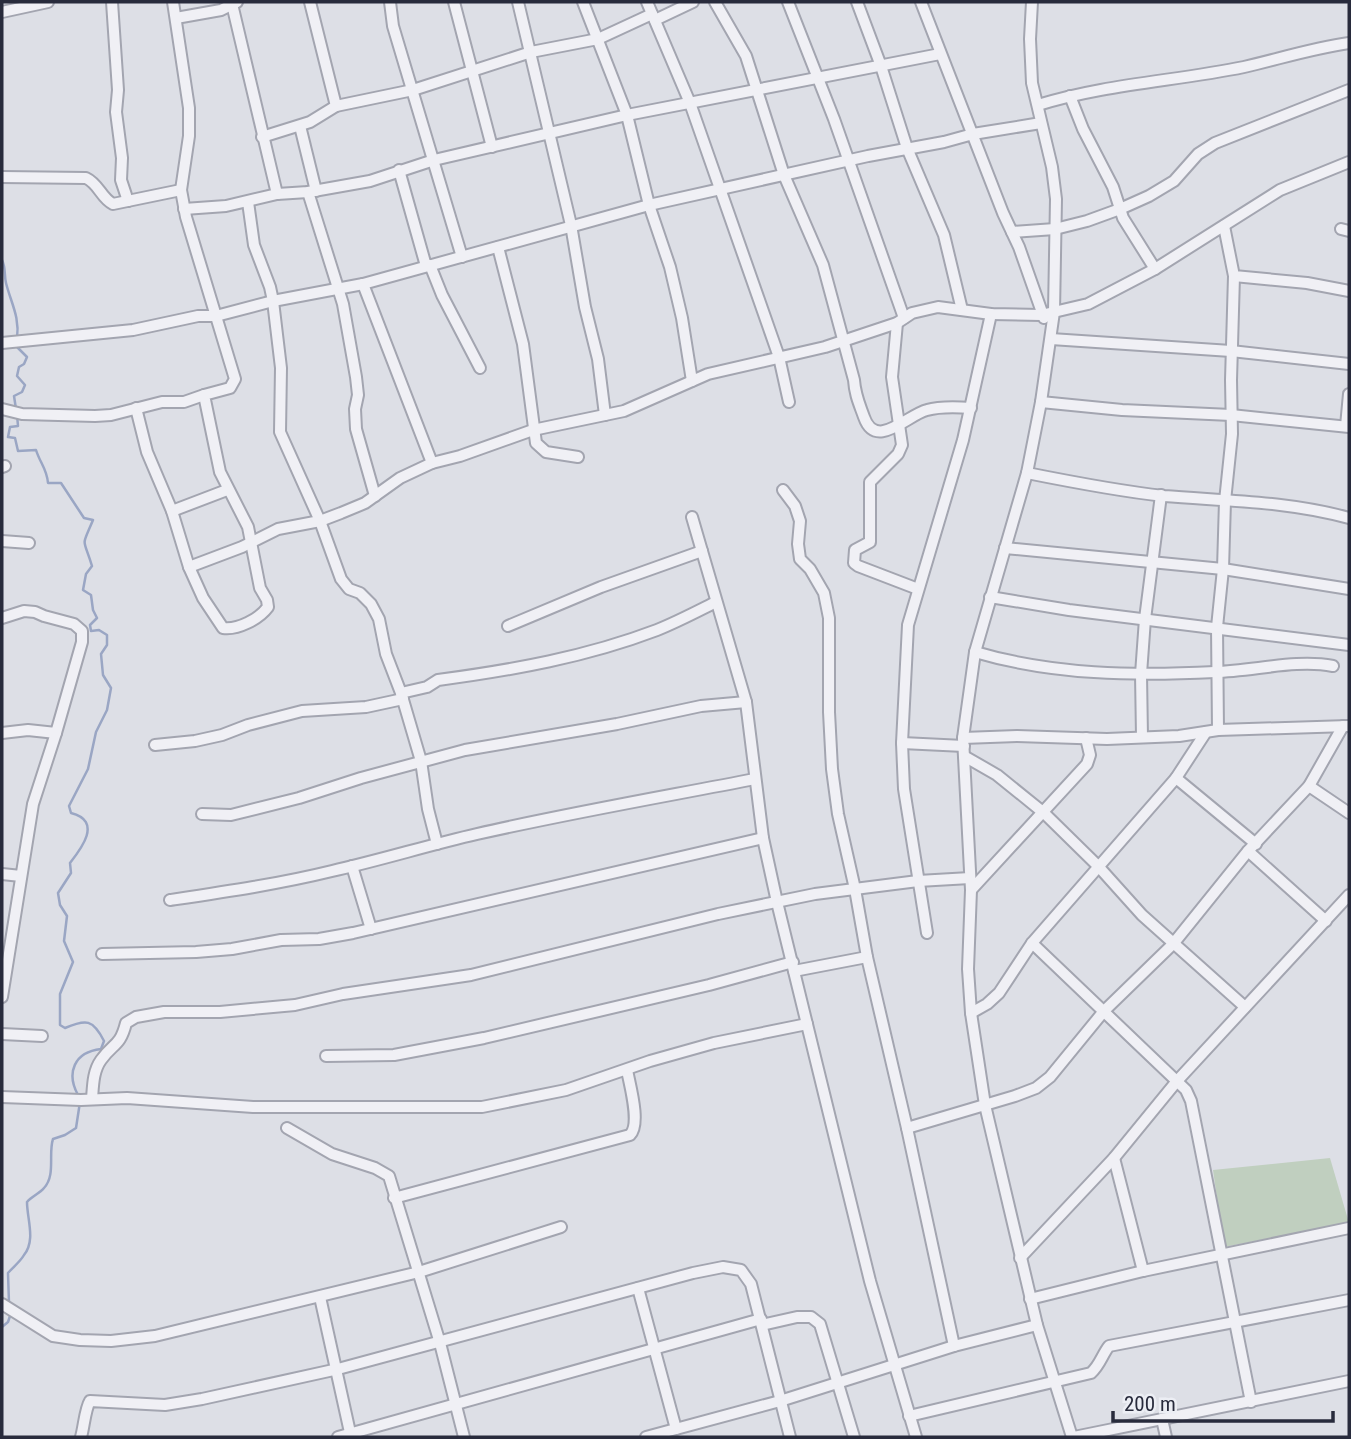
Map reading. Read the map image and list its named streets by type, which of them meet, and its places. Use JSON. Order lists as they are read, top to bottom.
{
  "scale_bar": "200 m"
}
